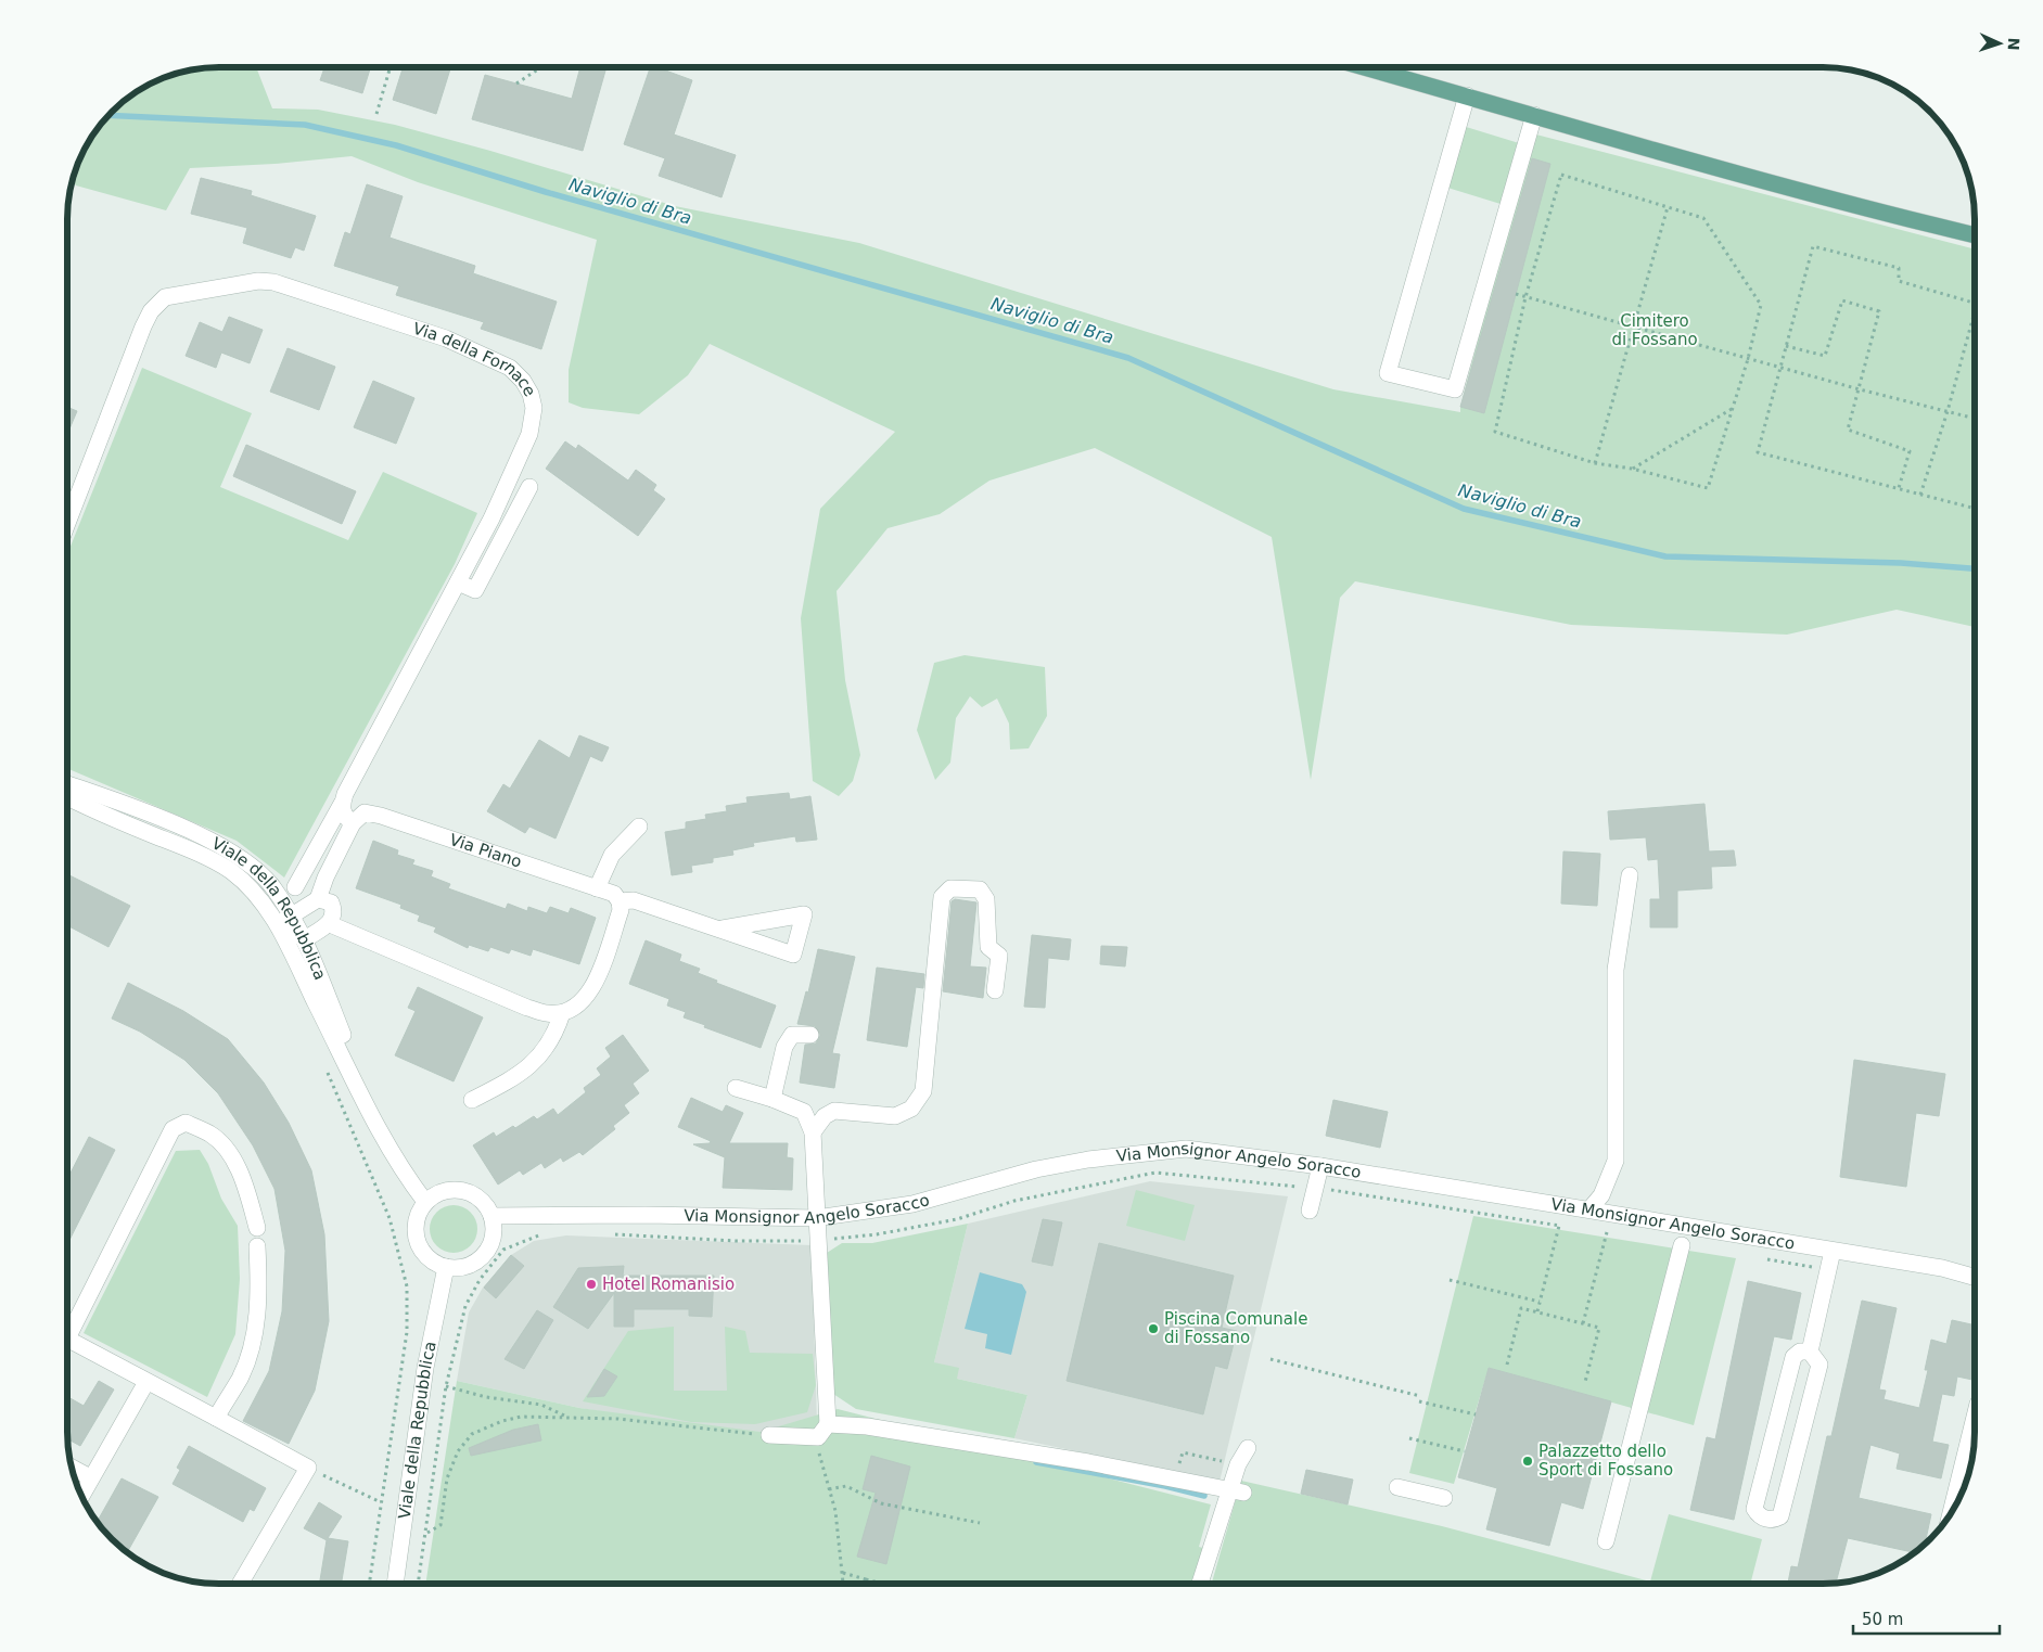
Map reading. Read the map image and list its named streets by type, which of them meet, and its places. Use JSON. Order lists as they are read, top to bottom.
{
  "streets": {
    "street": [
      "Via della Fornace",
      "Via Piano",
      "Viale della Repubblica",
      "Via Monsignor Angelo Soracco"
    ]
  },
  "crossings": [
    ["Viale della Repubblica", "Via Monsignor Angelo Soracco"]
  ],
  "water": ["Naviglio di Bra"],
  "parks": ["Cimitero di Fossano"],
  "places": ["Hotel Romanisio", "Piscina Comunale di Fossano", "Palazzetto dello Sport di Fossano"],
  "scale_bar": "50 m",
  "north": "right"
}
